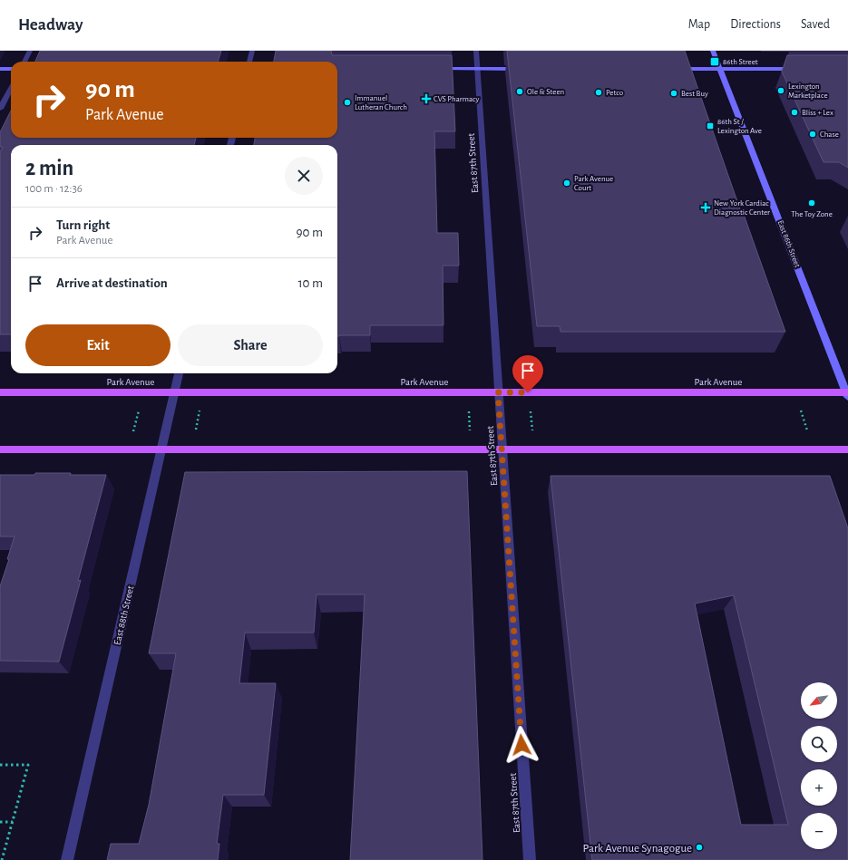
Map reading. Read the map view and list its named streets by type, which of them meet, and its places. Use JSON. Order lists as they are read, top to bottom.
{
  "streets": {
    "main road": ["East 86th Street", "Park Avenue"],
    "street": ["East 87th Street", "East 88th Street"]
  },
  "crossings": [
    ["East 87th Street", "Park Avenue"],
    ["East 86th Street", "Park Avenue"],
    ["Park Avenue", "East 88th Street"]
  ],
  "places": {
    "transit": ["86th Street", "86th St / Lexington Ave"],
    "other": [
      "Lexington Marketplace",
      "Ole & Steen",
      "Petco",
      "Best Buy",
      "Immanuel Lutheran Church",
      "Bliss + Lex",
      "Chase",
      "Park Avenue Court",
      "The Toy Zone",
      "Park Avenue Synagogue"
    ],
    "health": ["CVS Pharmacy", "New York Cardiac Diagnostic Center"]
  },
  "north": "bottom left",
  "page": {
    "header": "Headway",
    "nav": ["Map", "Directions", "Saved"],
    "turn": ["90 m", "Park Avenue"],
    "heading": ["2 min", "100 m · 12:36"],
    "list": [
      {
        "name": "Turn right",
        "note": "Park Avenue",
        "value": "90 m"
      },
      {
        "name": "Arrive at destination",
        "value": "10 m"
      }
    ],
    "buttons": ["Exit", "Share"],
    "map_buttons": ["+", "−"]
  }
}
